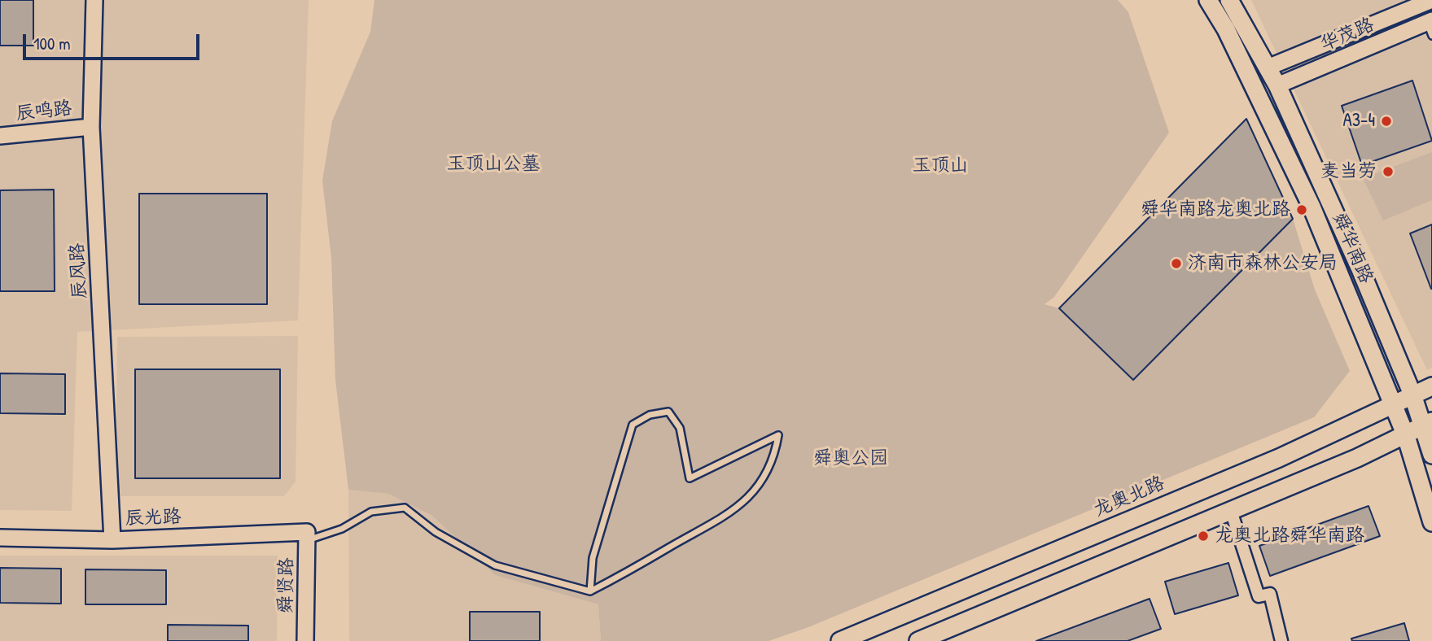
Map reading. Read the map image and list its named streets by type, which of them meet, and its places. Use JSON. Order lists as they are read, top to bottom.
{
  "streets": {
    "main road": ["舜华南路", "龙奥北路"],
    "street": [
      "华茂路",
      "辰鸣路",
      "辰风路",
      "辰光路",
      "舜贤路"
    ]
  },
  "crossings": [
    ["华茂路", "舜华南路"],
    ["辰鸣路", "辰风路"],
    ["舜华南路", "龙奥北路"],
    ["辰风路", "辰光路"],
    ["辰光路", "舜贤路"]
  ],
  "parks": ["玉顶山公墓", "玉顶山", "舜奥公园"],
  "places": [
    "A3-4",
    "麦当劳",
    "舜华南路龙奥北路",
    "济南市森林公安局",
    "龙奥北路舜华南路"
  ],
  "scale_bar": "100 m"
}
